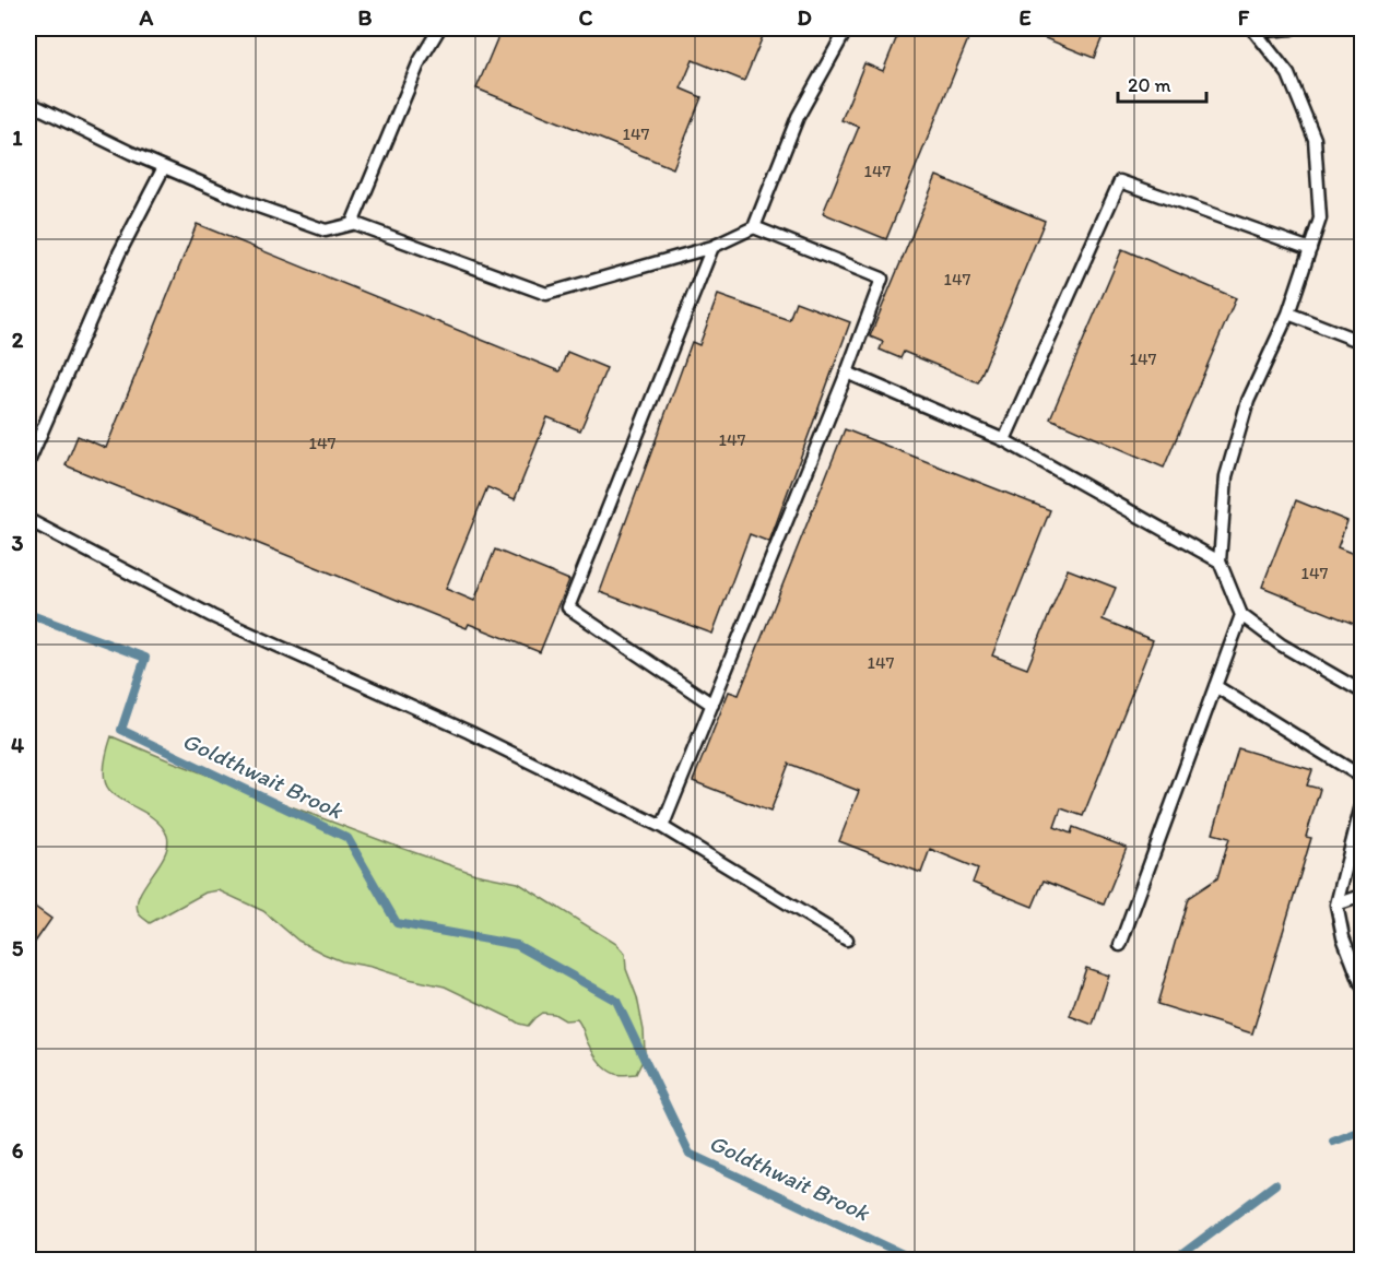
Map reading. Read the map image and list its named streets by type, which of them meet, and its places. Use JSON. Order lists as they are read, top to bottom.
{
  "water": ["Goldthwait Brook"],
  "house_numbers": [
    "147",
    "147",
    "147",
    "147",
    "147",
    "147",
    "147",
    "147"
  ],
  "scale_bar": "20 m",
  "grid": {
    "columns": [
      "A",
      "B",
      "C",
      "D",
      "E",
      "F"
    ],
    "rows": [
      "1",
      "2",
      "3",
      "4",
      "5",
      "6"
    ]
  }
}
